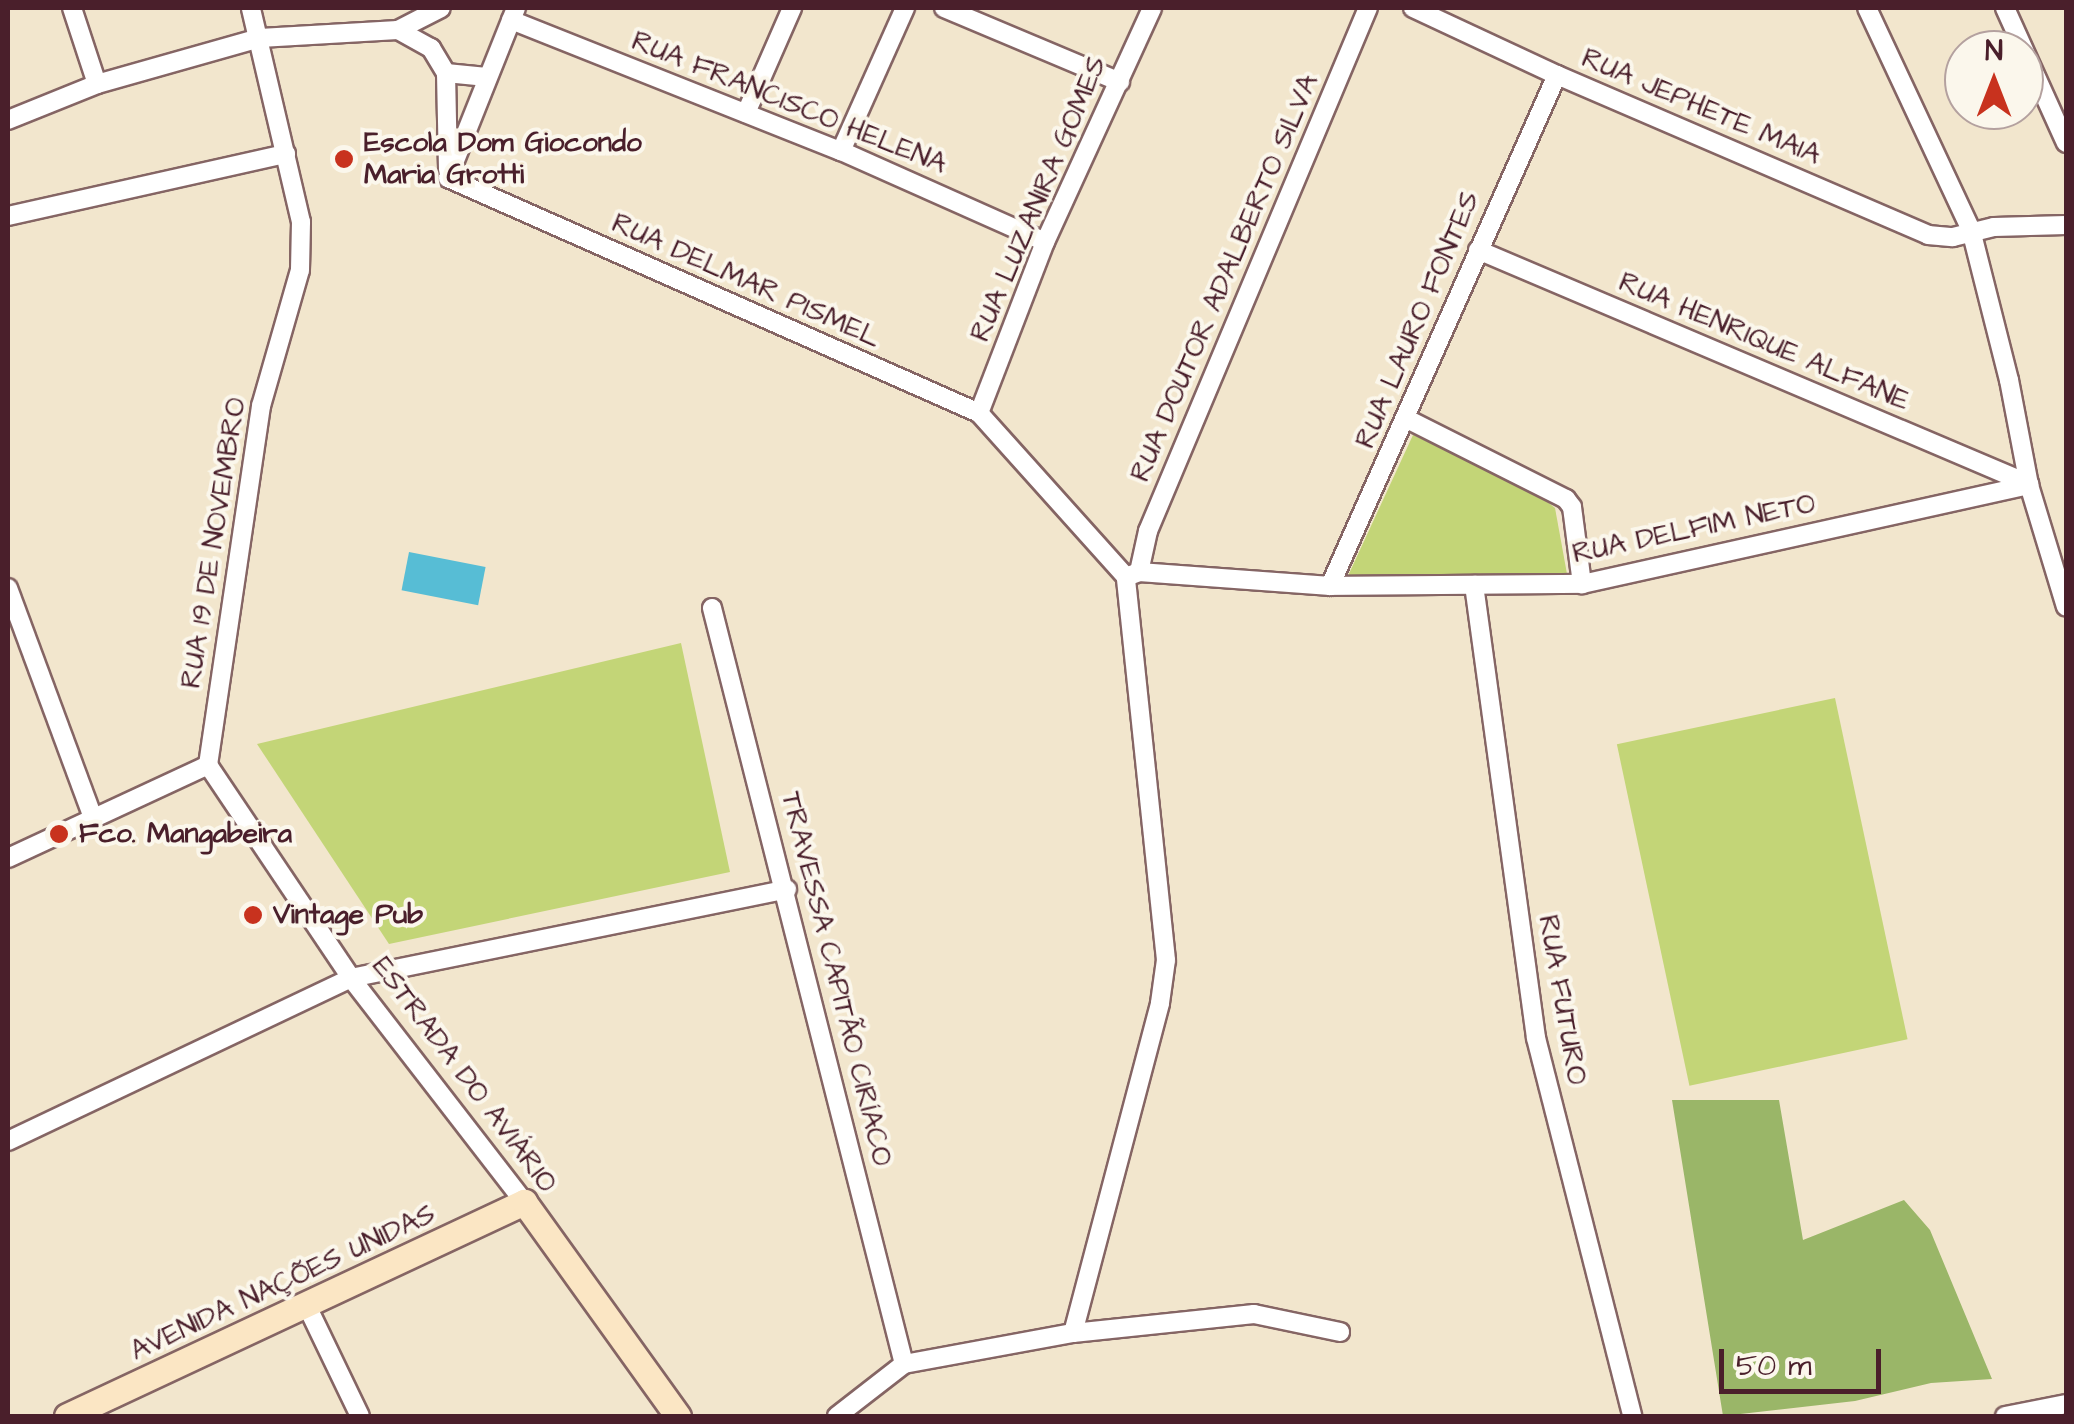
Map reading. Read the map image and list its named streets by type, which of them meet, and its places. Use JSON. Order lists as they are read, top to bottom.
{
  "streets": {
    "street": [
      "RUA FRANCISCO HELENA",
      "RUA JEPHETE MAIA",
      "RUA LUZANIRA GOMES",
      "RUA DOUTOR ADALBERTO SILVA",
      "RUA DELMAR PISMEL",
      "RUA LAURO FONTES",
      "RUA HENRIQUE ALFANE",
      "RUA DELFIM NETO",
      "RUA 19 DE NOVEMBRO",
      "TRAVESSA CAPITÃO CIRÍACO",
      "RUA FUTURO",
      "ESTRADA DO AVIÁRIO",
      "AVENIDA NAÇÕES UNIDAS"
    ]
  },
  "crossings": [
    ["RUA FRANCISCO HELENA", "RUA LUZANIRA GOMES"],
    ["RUA JEPHETE MAIA", "RUA LAURO FONTES"],
    ["RUA LUZANIRA GOMES", "RUA DELMAR PISMEL"],
    ["RUA DOUTOR ADALBERTO SILVA", "RUA DELMAR PISMEL"],
    ["RUA DOUTOR ADALBERTO SILVA", "RUA DELFIM NETO"],
    ["RUA DELMAR PISMEL", "RUA DELFIM NETO"],
    ["RUA LAURO FONTES", "RUA HENRIQUE ALFANE"],
    ["RUA LAURO FONTES", "RUA DELFIM NETO"],
    ["RUA HENRIQUE ALFANE", "RUA DELFIM NETO"],
    ["RUA DELFIM NETO", "RUA FUTURO"],
    ["RUA 19 DE NOVEMBRO", "ESTRADA DO AVIÁRIO"],
    ["ESTRADA DO AVIÁRIO", "AVENIDA NAÇÕES UNIDAS"]
  ],
  "places": ["Escola Dom Giocondo Maria Grotti", "Fco. Mangabeira", "Vintage Pub"],
  "scale_bar": "50 m",
  "north": "top"
}
